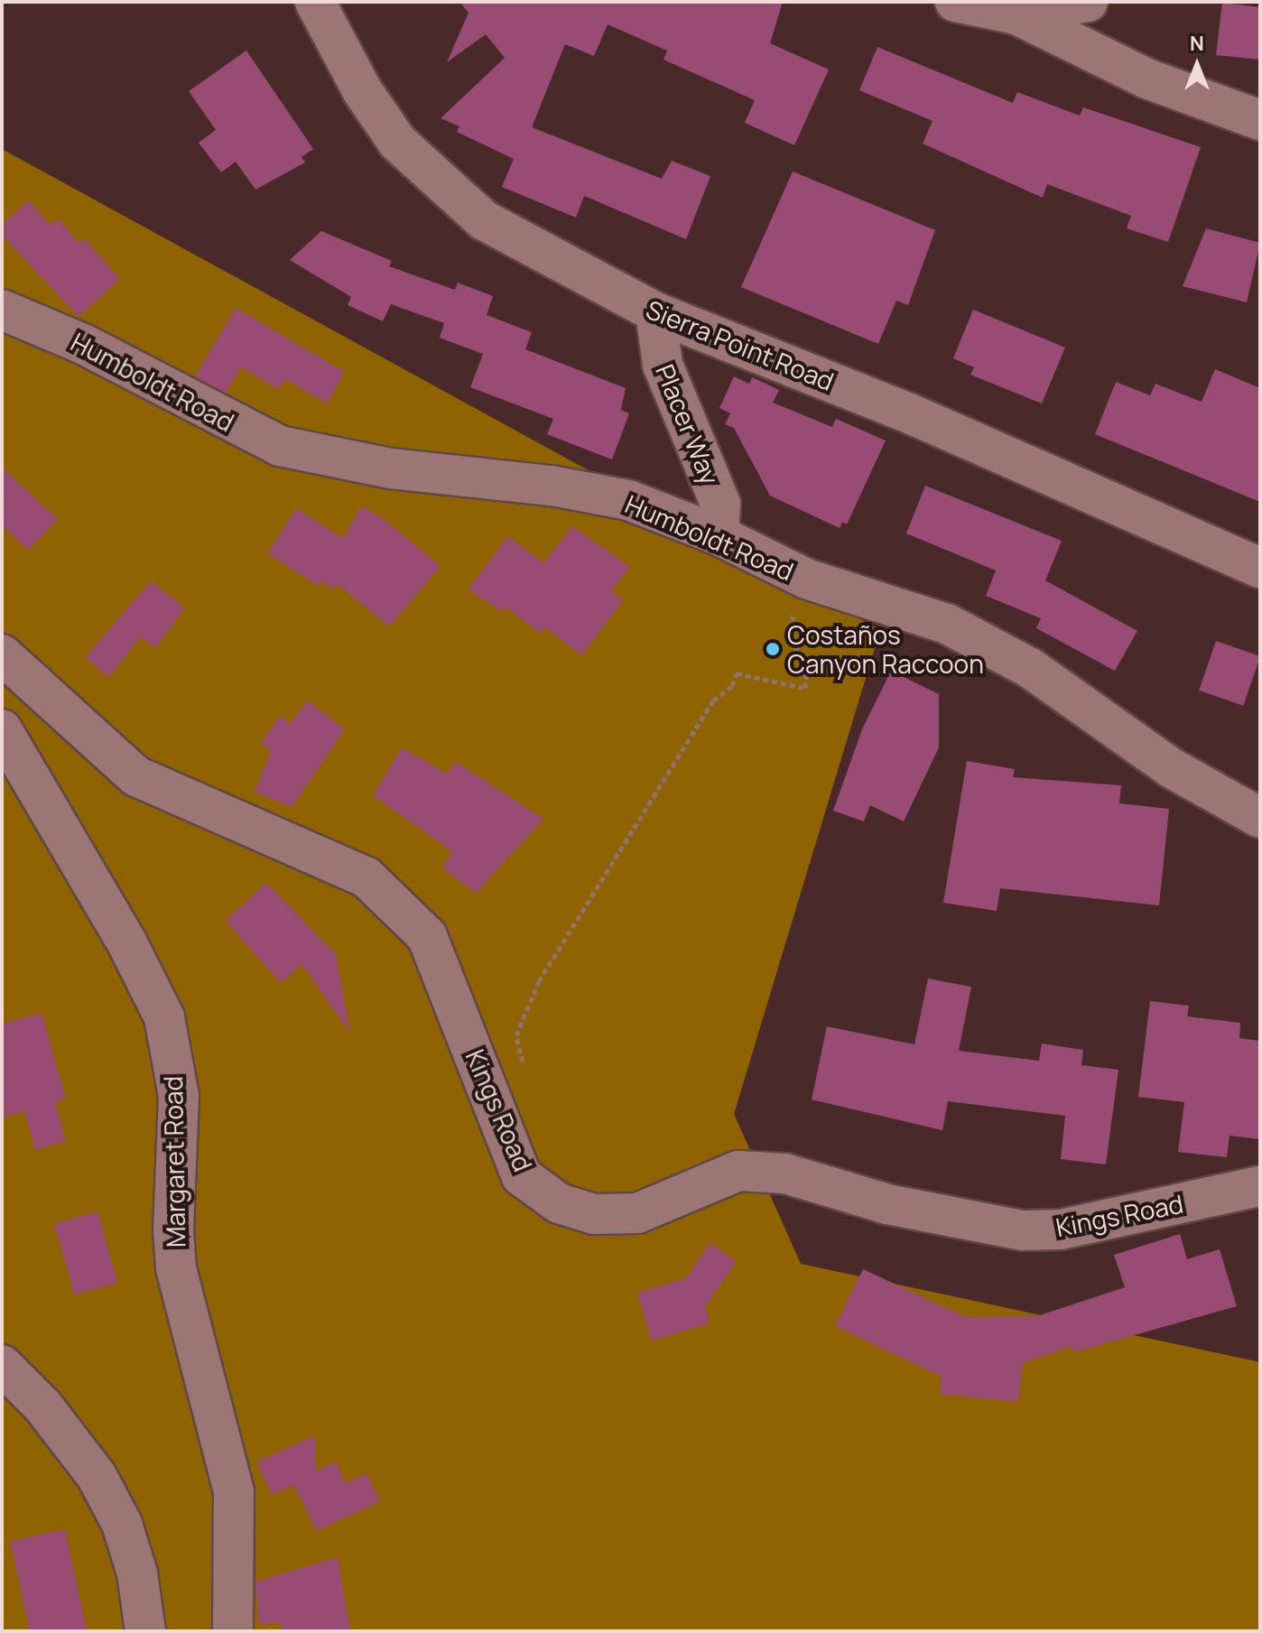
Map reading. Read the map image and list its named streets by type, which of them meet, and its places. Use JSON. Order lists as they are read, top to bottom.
{
  "streets": {
    "street": [
      "Sierra Point Road",
      "Humboldt Road",
      "Placer Way",
      "Kings Road",
      "Margaret Road"
    ]
  },
  "crossings": [
    ["Sierra Point Road", "Placer Way"],
    ["Humboldt Road", "Placer Way"]
  ],
  "places": ["Costaños Canyon Raccoon"],
  "north": "top"
}
